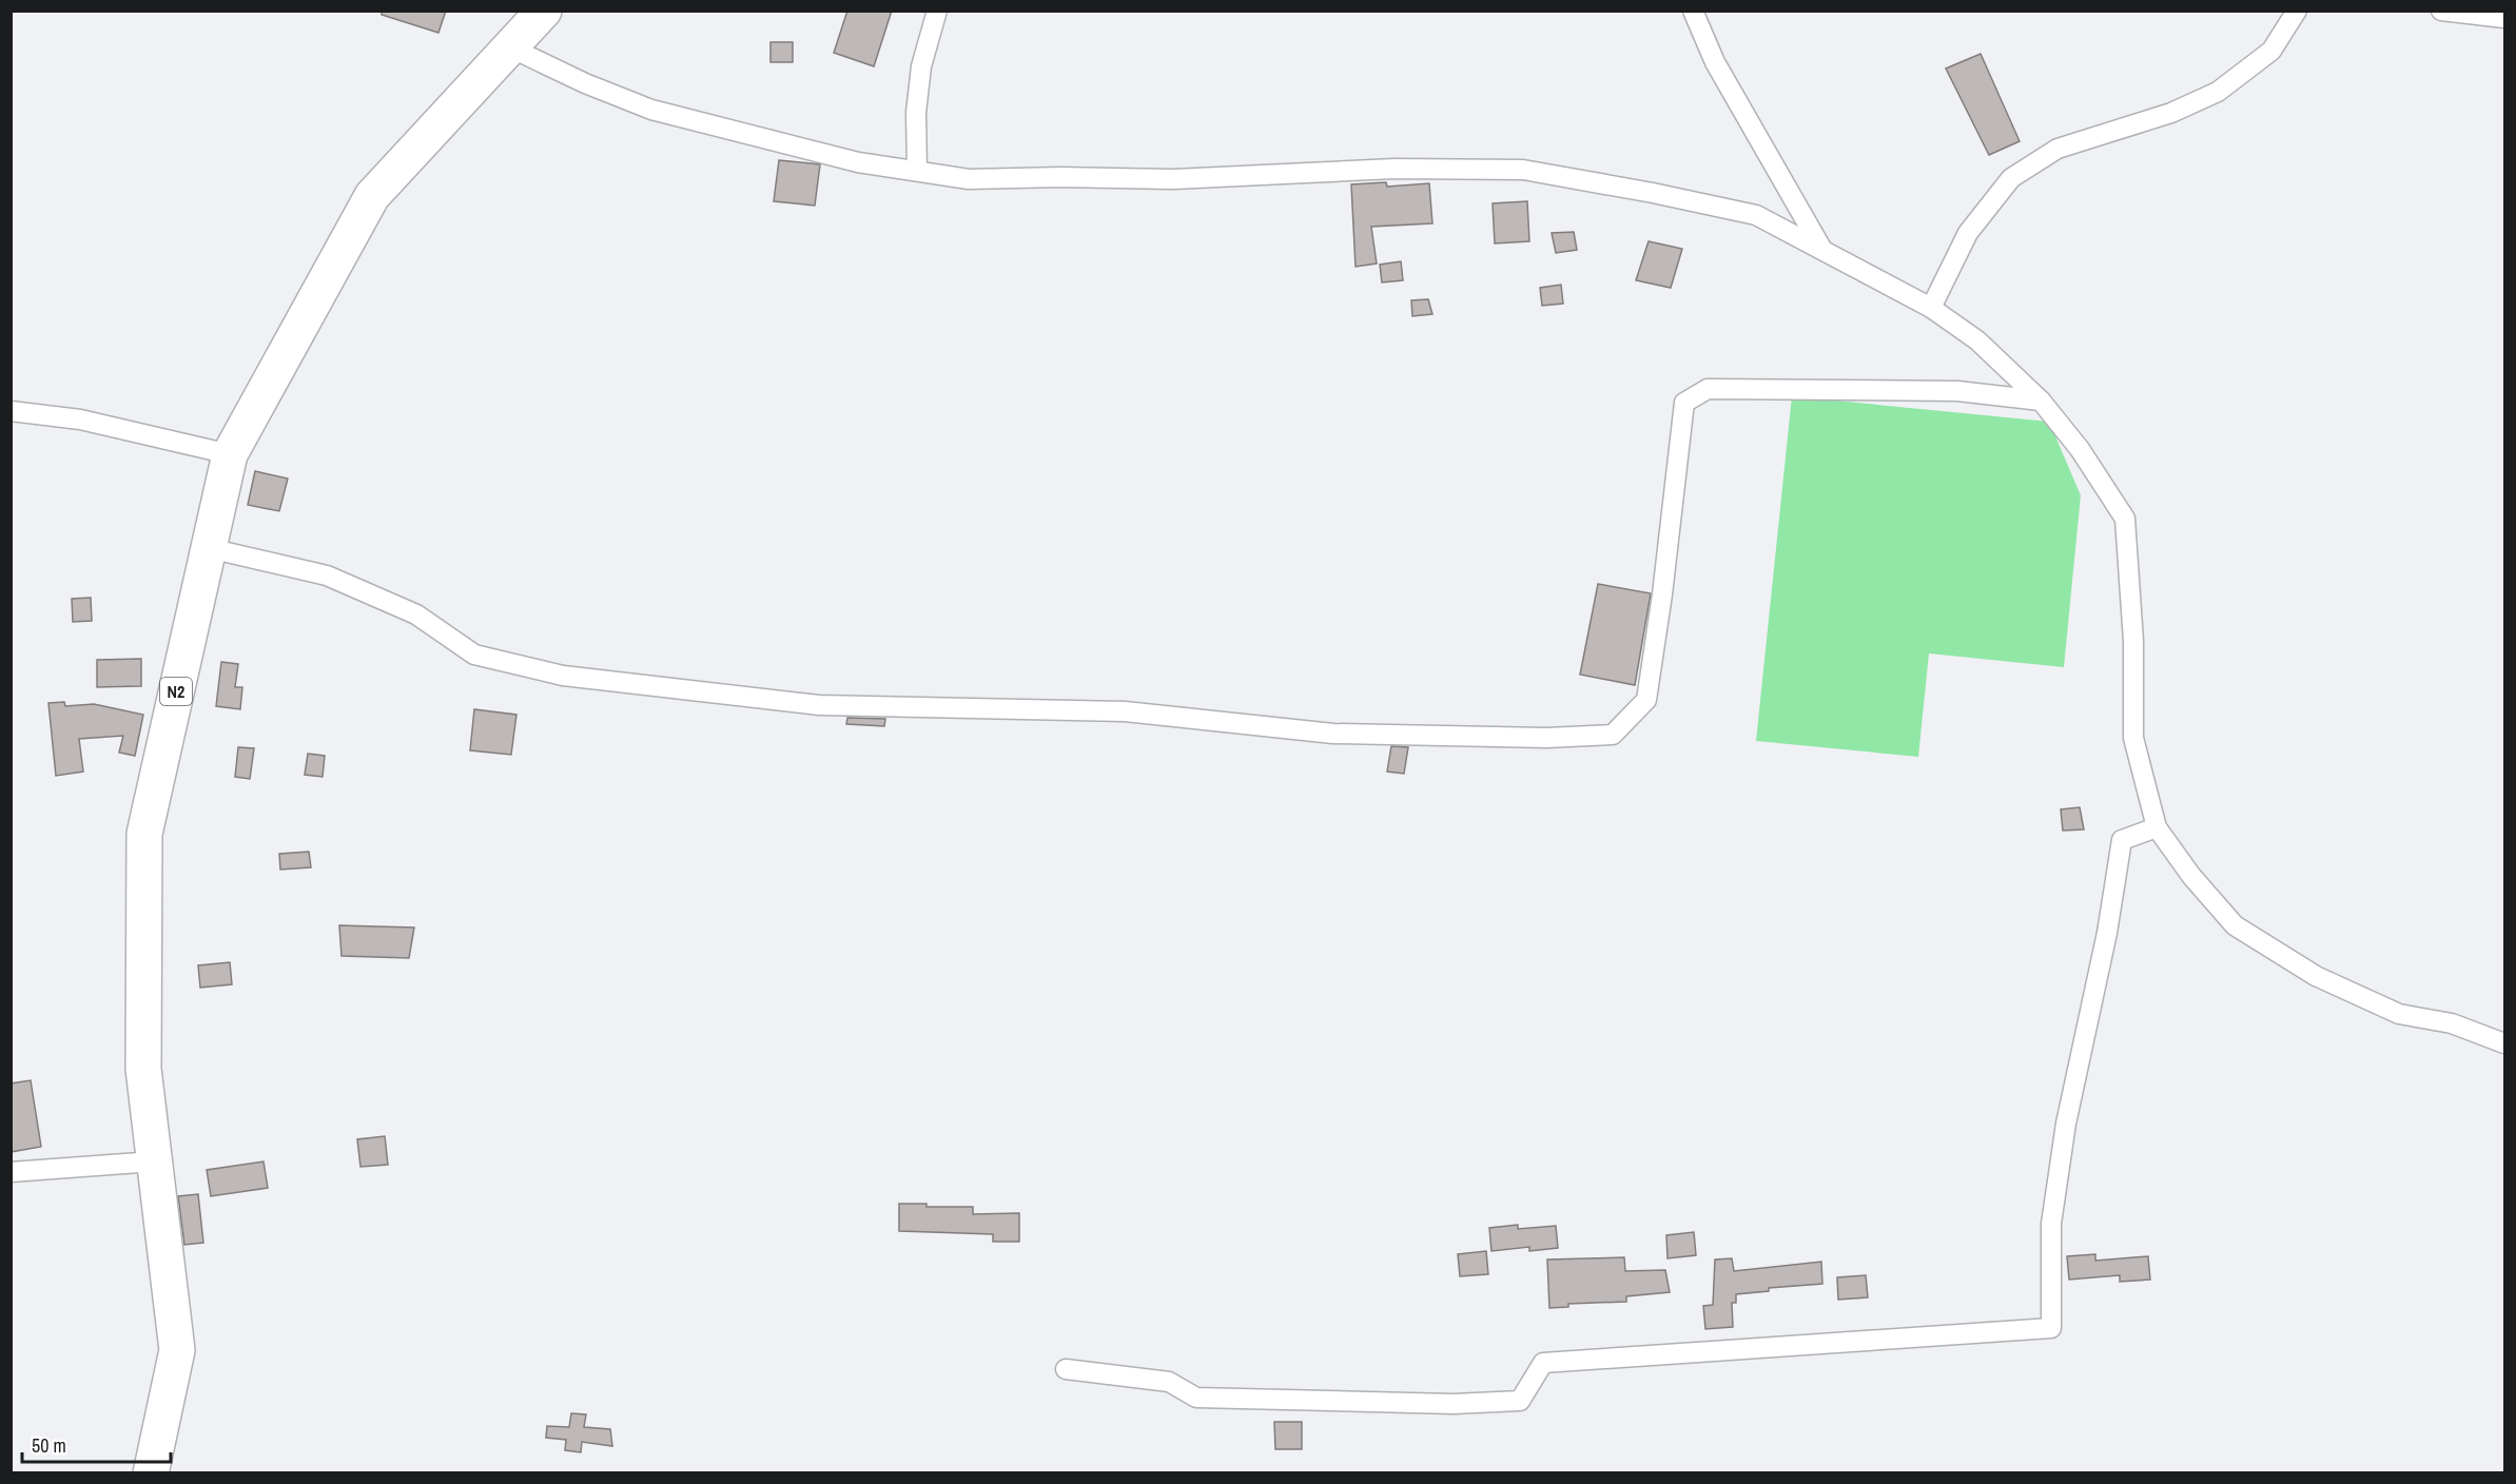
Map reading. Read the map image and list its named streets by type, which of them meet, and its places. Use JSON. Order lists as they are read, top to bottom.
{
  "streets": {
    "highway": ["N2"]
  },
  "scale_bar": "50 m"
}
